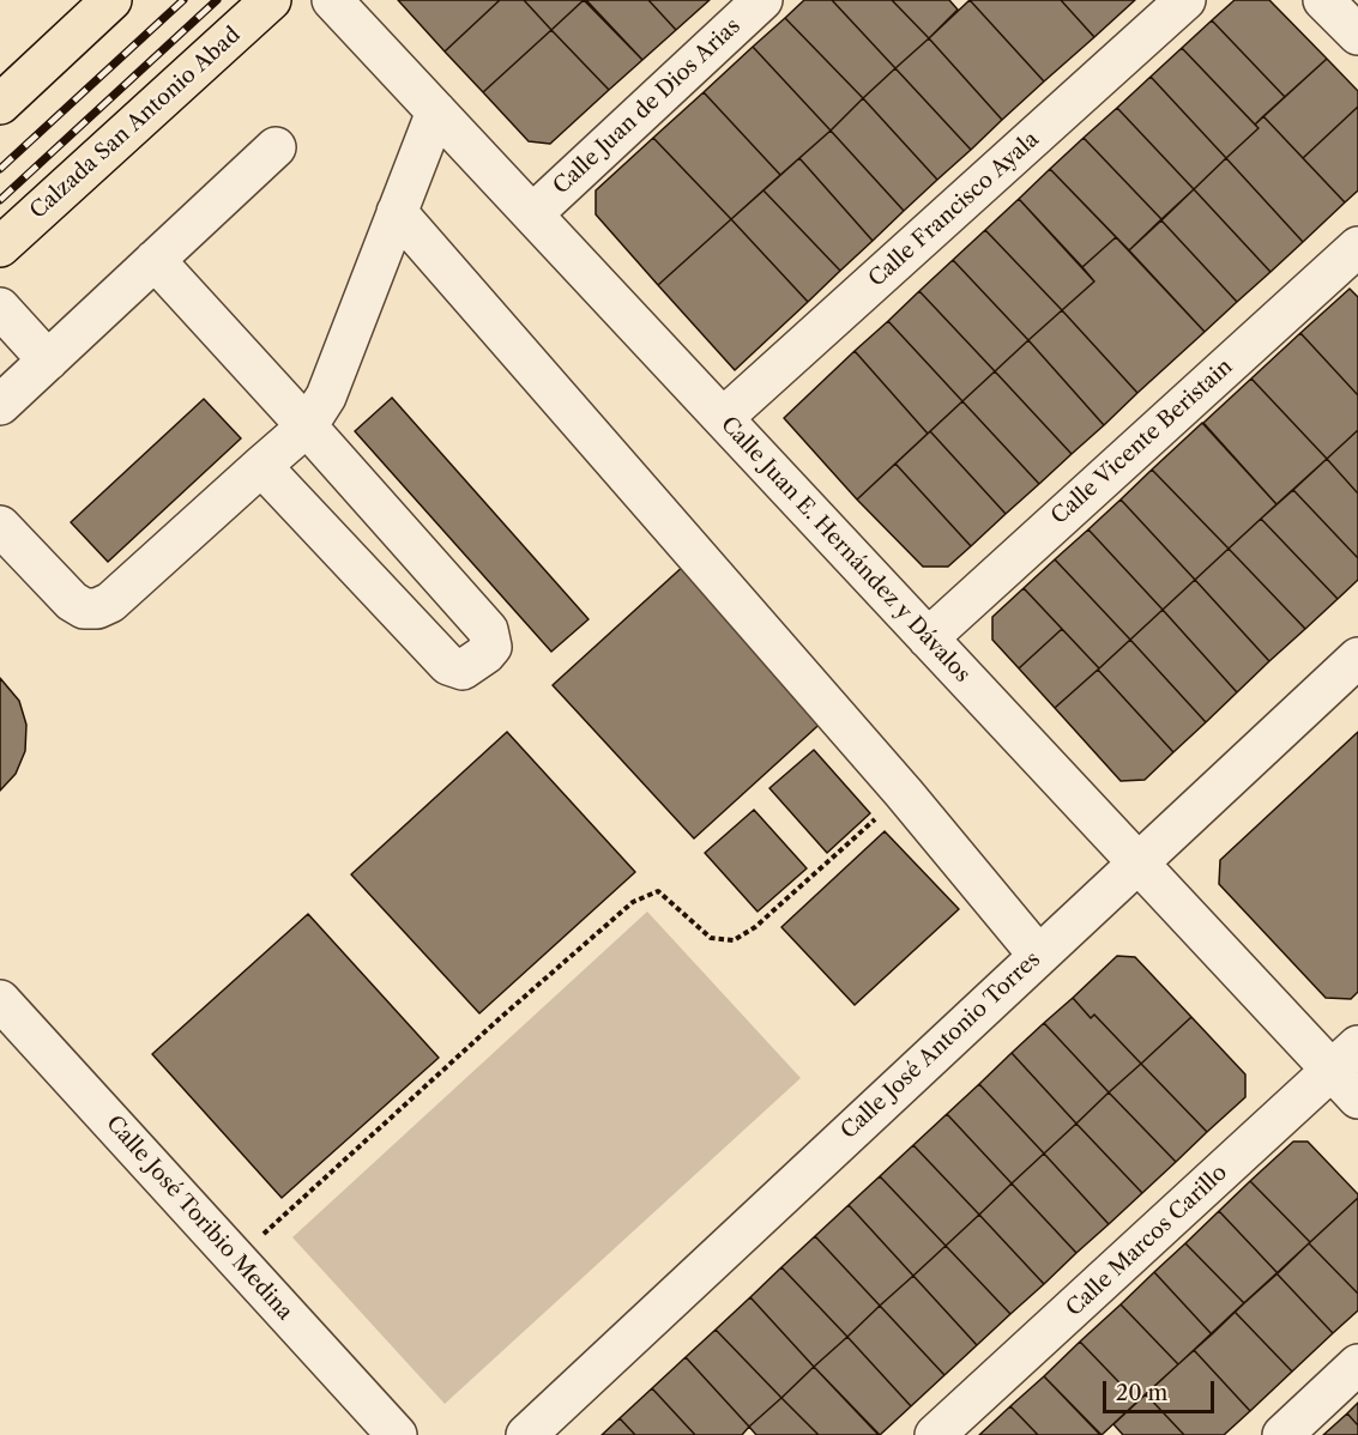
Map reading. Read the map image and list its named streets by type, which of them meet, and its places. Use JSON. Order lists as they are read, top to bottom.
{
  "streets": {
    "highway": ["Calzada San Antonio Abad"],
    "street": [
      "Calle Juan de Dios Arias",
      "Calle Francisco Ayala",
      "Calle Vicente Beristain",
      "Calle Juan E. Hernández y Dávalos",
      "Calle José Antonio Torres",
      "Calle José Toribio Medina",
      "Calle Marcos Carillo"
    ]
  },
  "crossings": [
    ["Calle Juan de Dios Arias", "Calle Juan E. Hernández y Dávalos"],
    ["Calle Francisco Ayala", "Calle Juan E. Hernández y Dávalos"],
    ["Calle Vicente Beristain", "Calle Juan E. Hernández y Dávalos"],
    ["Calle Juan E. Hernández y Dávalos", "Calle José Antonio Torres"],
    ["Calle Juan E. Hernández y Dávalos", "Calle Marcos Carillo"]
  ],
  "scale_bar": "20 m"
}
